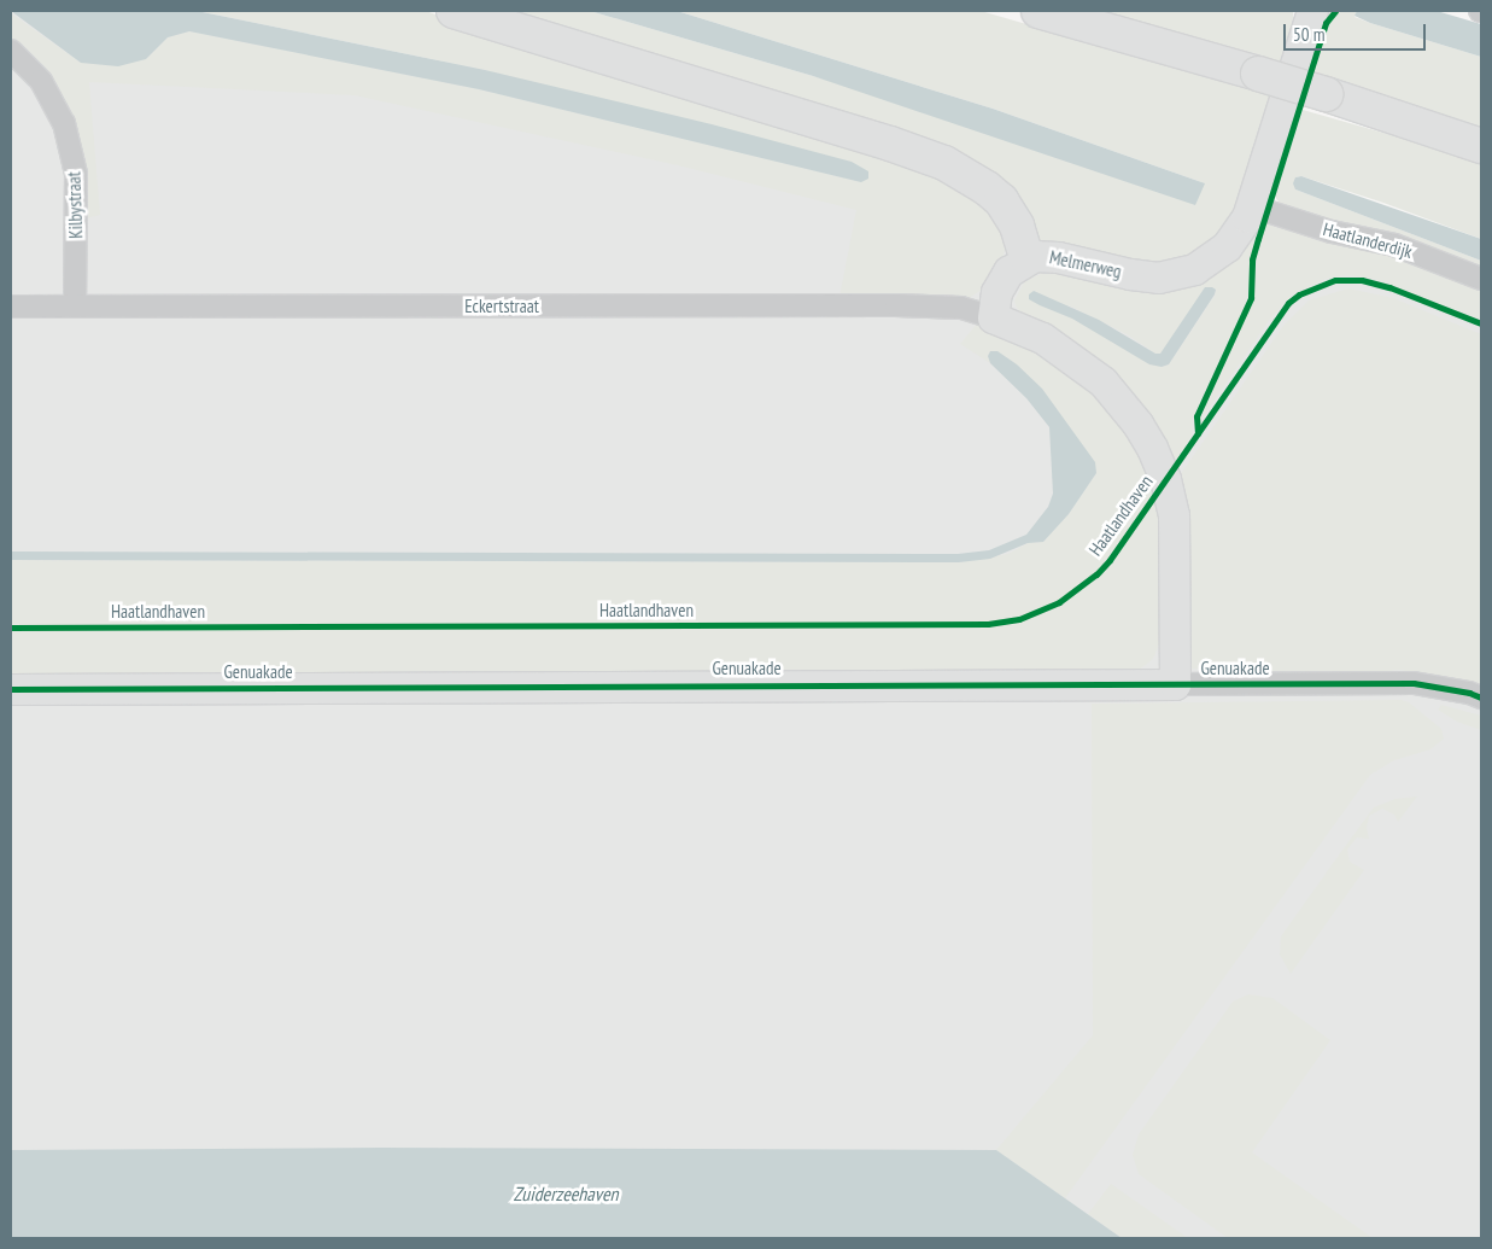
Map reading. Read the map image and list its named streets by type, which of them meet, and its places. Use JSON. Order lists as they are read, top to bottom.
{
  "streets": {
    "street": [
      "Kilbystraat",
      "Haatlanderdijk",
      "Melmerweg",
      "Eckertstraat",
      "Genuakade"
    ],
    "cycle path": ["Haatlandhaven"]
  },
  "crossings": [
    ["Kilbystraat", "Eckertstraat"],
    ["Haatlanderdijk", "Melmerweg"],
    ["Melmerweg", "Eckertstraat"]
  ],
  "water": ["Zuiderzeehaven"],
  "scale_bar": "50 m"
}
